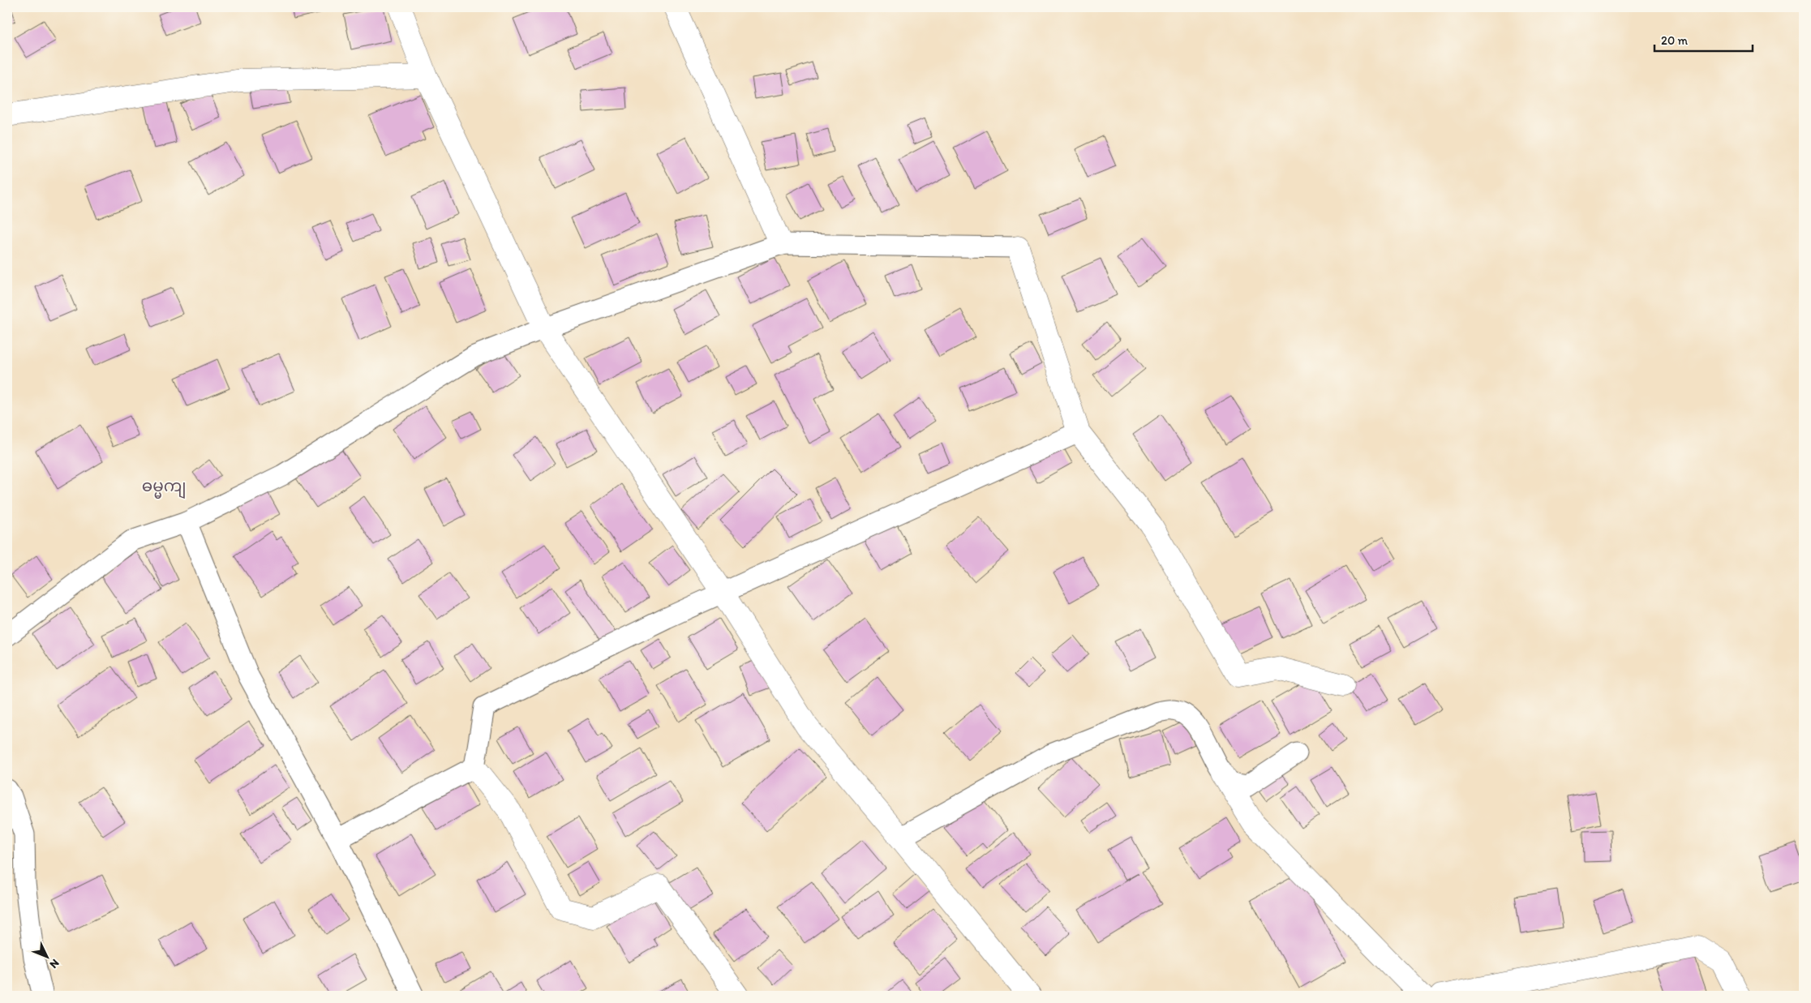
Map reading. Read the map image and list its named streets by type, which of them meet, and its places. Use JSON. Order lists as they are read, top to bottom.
{
  "districts": ["ဓမ္မကျ"],
  "scale_bar": "20 m",
  "north": "bottom right"
}
